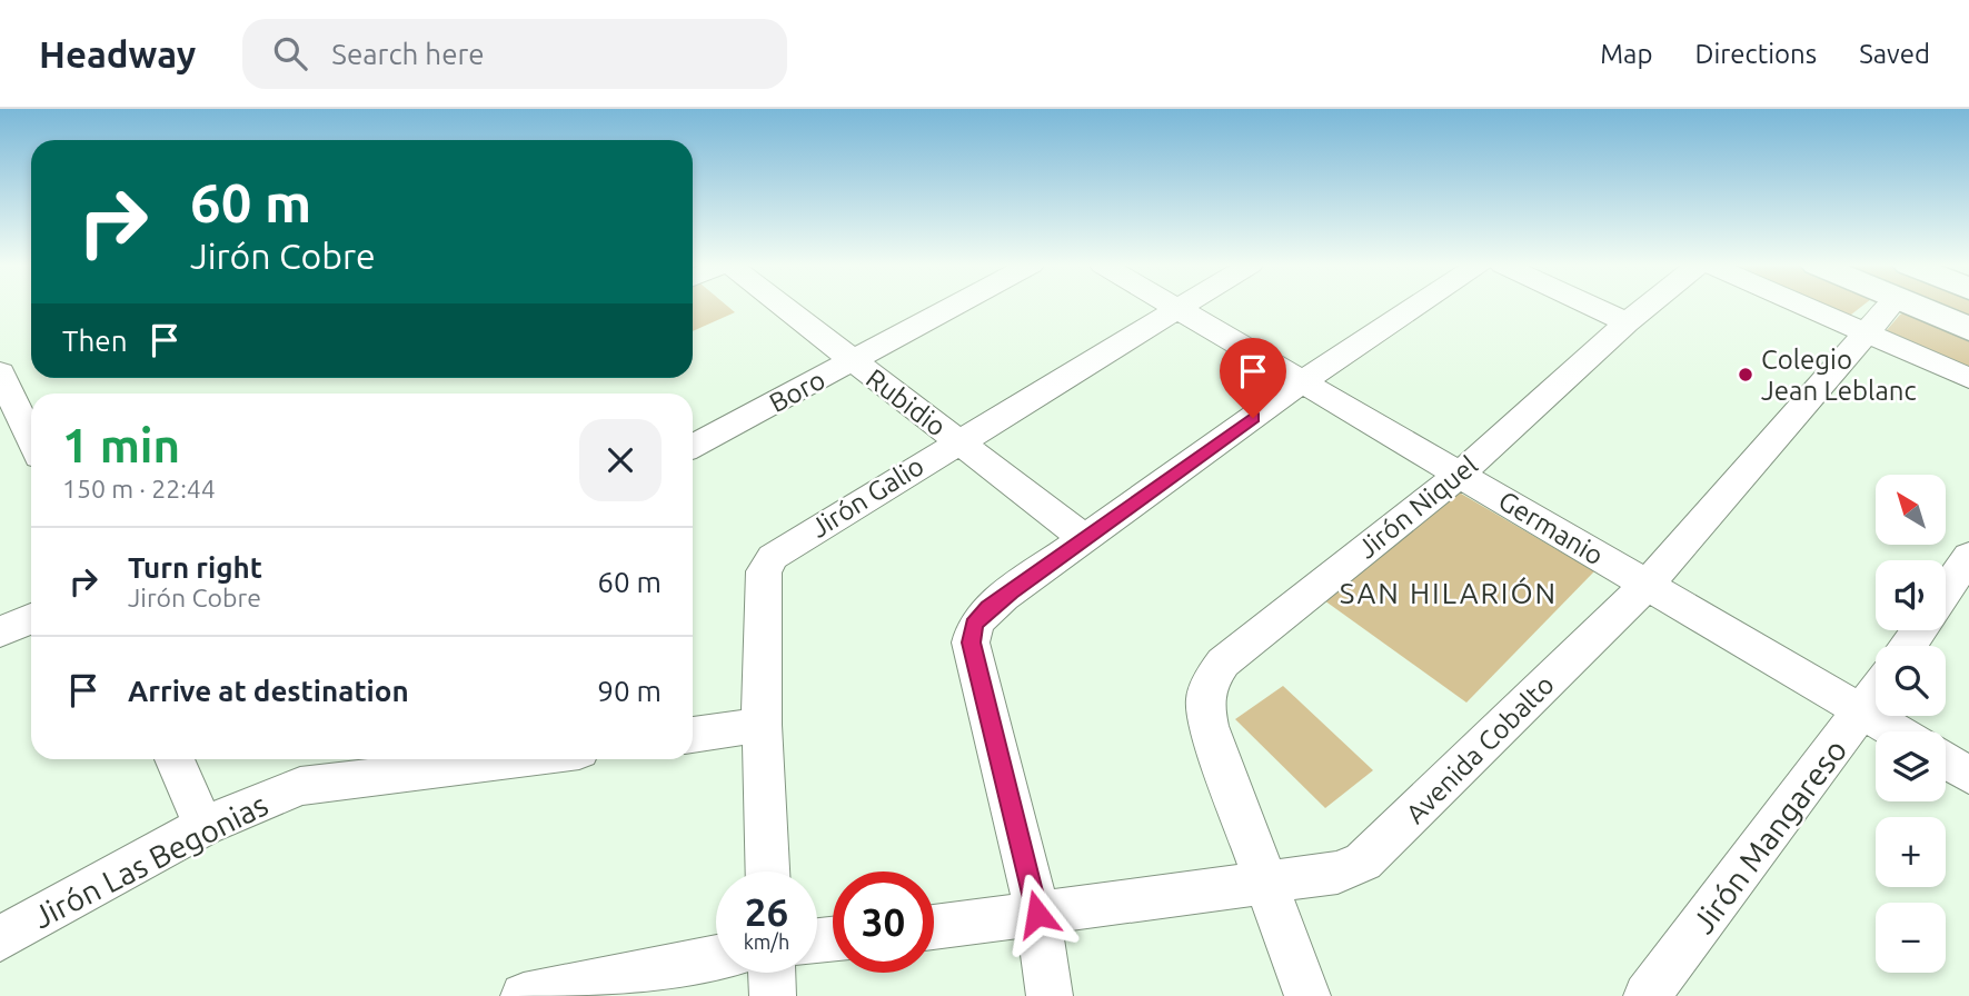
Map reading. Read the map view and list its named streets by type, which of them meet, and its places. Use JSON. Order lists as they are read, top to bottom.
{
  "streets": {
    "street": [
      "Boro",
      "Rubidio",
      "Jirón Galio",
      "Jirón Niquel",
      "Germanio",
      "Avenida Cobalto",
      "Jirón Mangareso",
      "Jirón Las Begonias"
    ]
  },
  "crossings": [
    ["Boro", "Rubidio"],
    ["Rubidio", "Jirón Galio"],
    ["Jirón Galio", "Germanio"],
    ["Jirón Niquel", "Germanio"],
    ["Jirón Niquel", "Avenida Cobalto"],
    ["Germanio", "Avenida Cobalto"],
    ["Germanio", "Jirón Mangareso"]
  ],
  "districts": ["SAN HILARIÓN"],
  "places": ["Colegio Jean Leblanc"],
  "north": "top left",
  "page": {
    "header": "Headway",
    "search": "Search here",
    "nav": ["Map", "Directions", "Saved"],
    "turn": ["60 m", "Jirón Cobre"],
    "then": "Then",
    "heading": ["1 min", "150 m · 22:44"],
    "map_buttons": ["+", "−"],
    "list": [
      {
        "name": "Turn right",
        "note": "Jirón Cobre",
        "value": "60 m"
      },
      {
        "name": "Arrive at destination",
        "value": "90 m"
      }
    ],
    "speed": "26 km/h",
    "limit": "30"
  }
}
